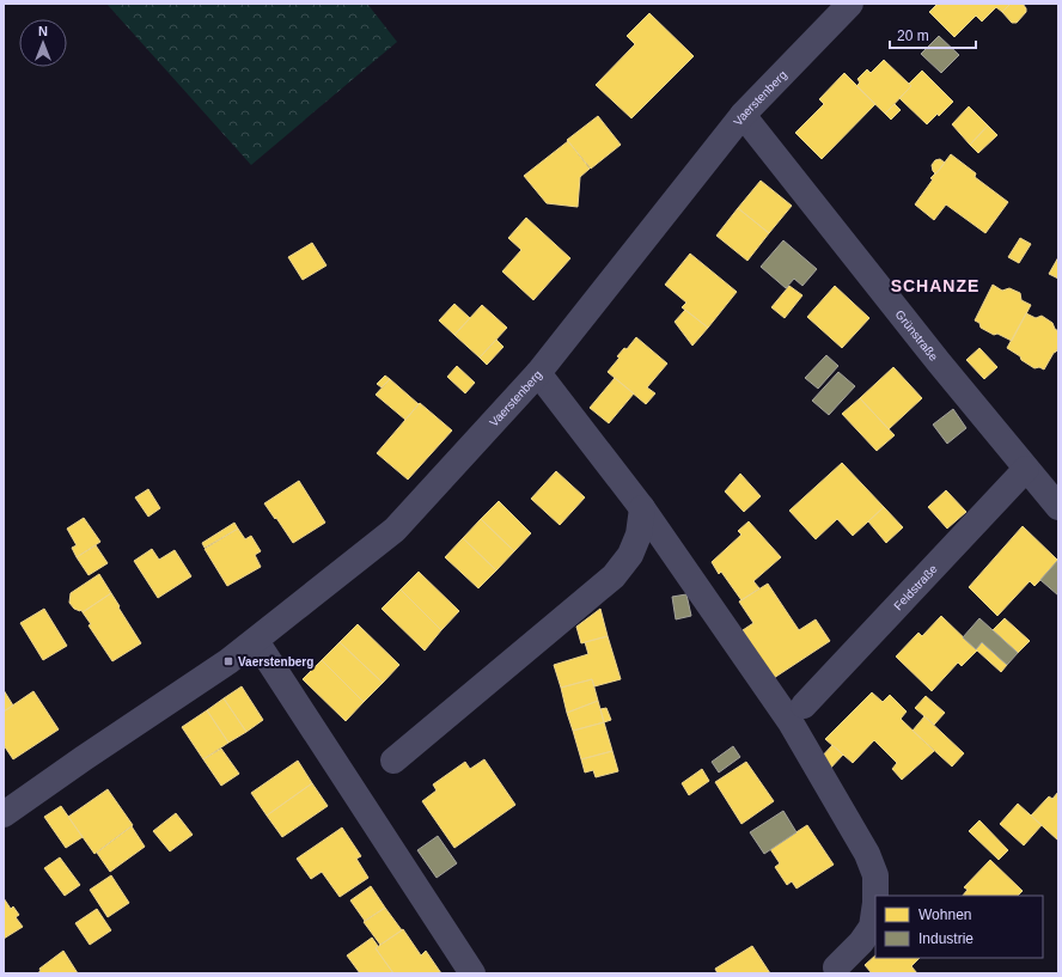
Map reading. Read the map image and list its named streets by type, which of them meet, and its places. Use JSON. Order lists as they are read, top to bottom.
{
  "streets": {
    "street": ["Vaerstenberg", "Grünstraße", "Feldstraße"]
  },
  "crossings": [
    ["Vaerstenberg", "Grünstraße"],
    ["Grünstraße", "Feldstraße"]
  ],
  "districts": ["SCHANZE"],
  "places": {
    "transit": ["Vaerstenberg"]
  },
  "legend": ["Wohnen", "Industrie"],
  "scale_bar": "20 m",
  "north": "top"
}
